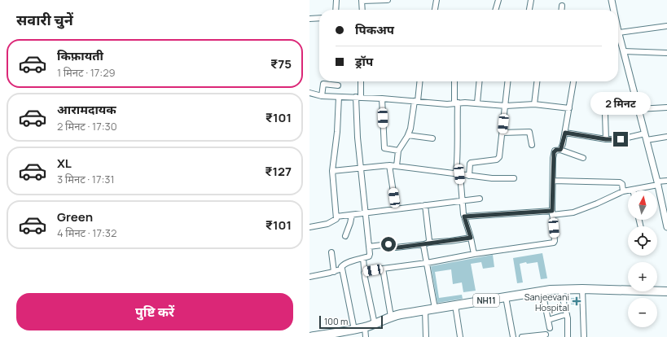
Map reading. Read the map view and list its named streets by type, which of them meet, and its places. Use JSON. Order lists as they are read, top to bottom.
{
  "streets": {
    "highway": ["NH11"]
  },
  "places": {
    "health": ["Sanjeevani Hospital"]
  },
  "scale_bar": "100 m",
  "north": "top",
  "page": {
    "heading": "सवारी चुनें",
    "banner": ["पिकअप", "ड्रॉप"],
    "list": [
      {
        "name": "किफ़ायती",
        "note": "1 मिनट · 17:29",
        "value": "₹75"
      },
      {
        "name": "आरामदायक",
        "note": "2 मिनट · 17:30",
        "value": "₹101"
      },
      {
        "name": "XL",
        "note": "3 मिनट · 17:31",
        "value": "₹127"
      },
      {
        "name": "Green",
        "note": "4 मिनट · 17:32",
        "value": "₹101"
      }
    ],
    "bubble": "2 मिनट",
    "map_buttons": ["+", "−"],
    "buttons": "पुष्टि करें",
    "scale": "100 m"
  }
}
